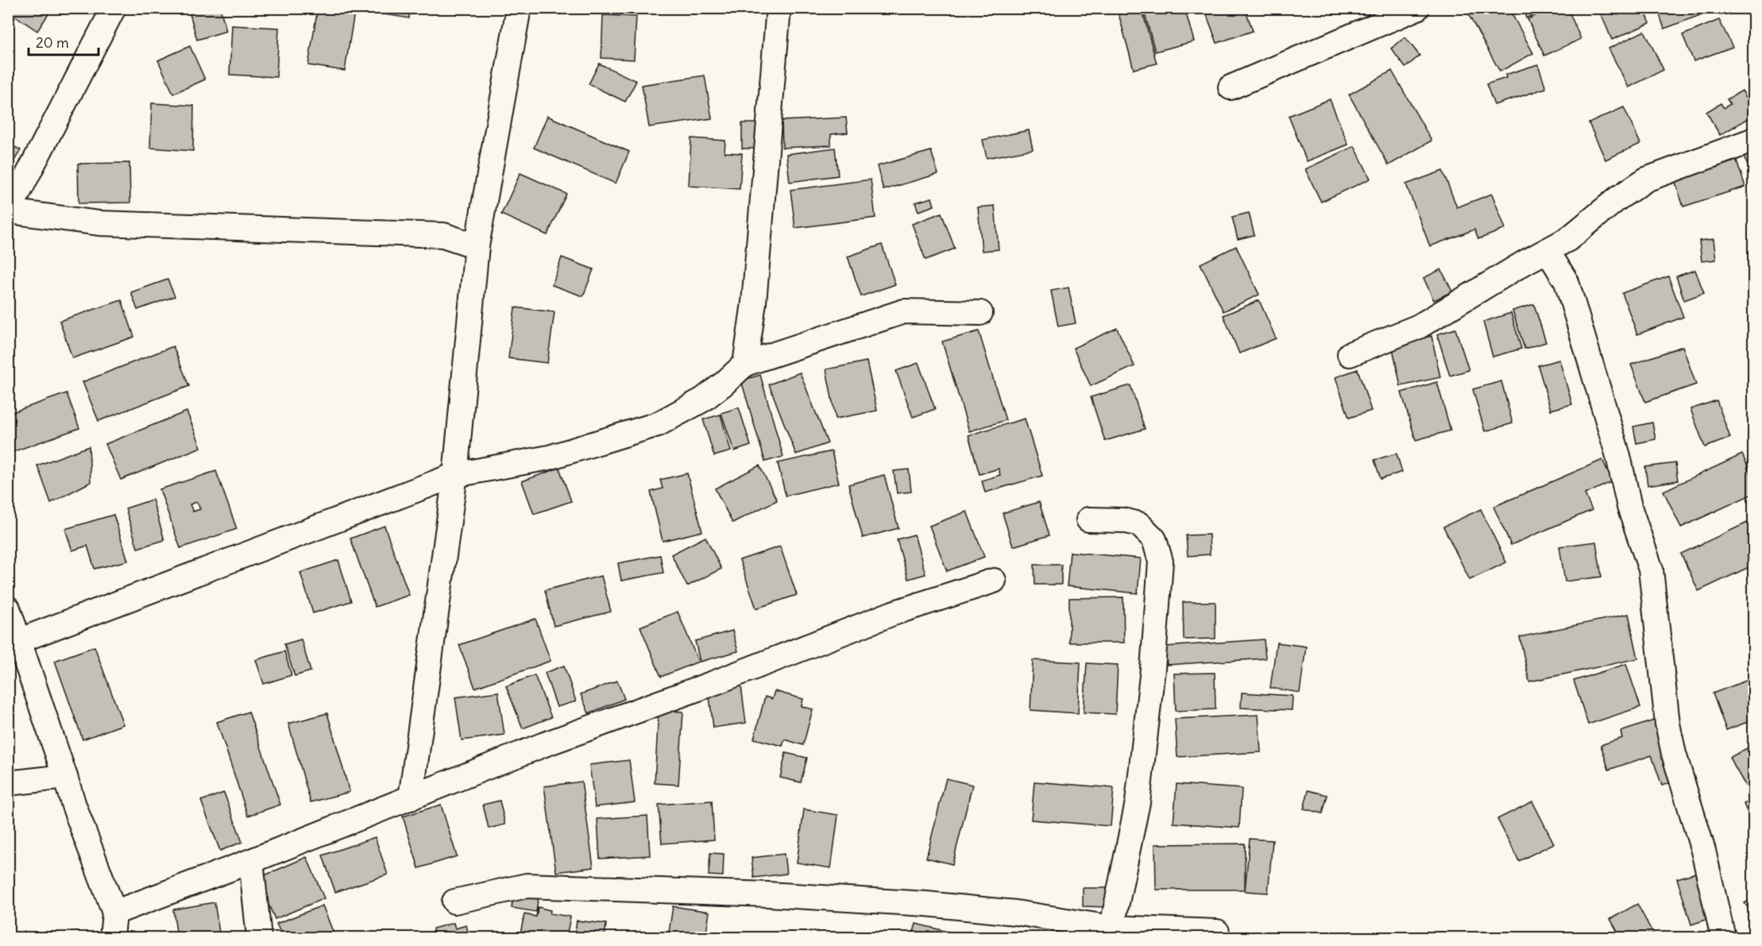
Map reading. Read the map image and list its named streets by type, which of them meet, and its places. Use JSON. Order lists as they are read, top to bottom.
{
  "scale_bar": "20 m"
}
